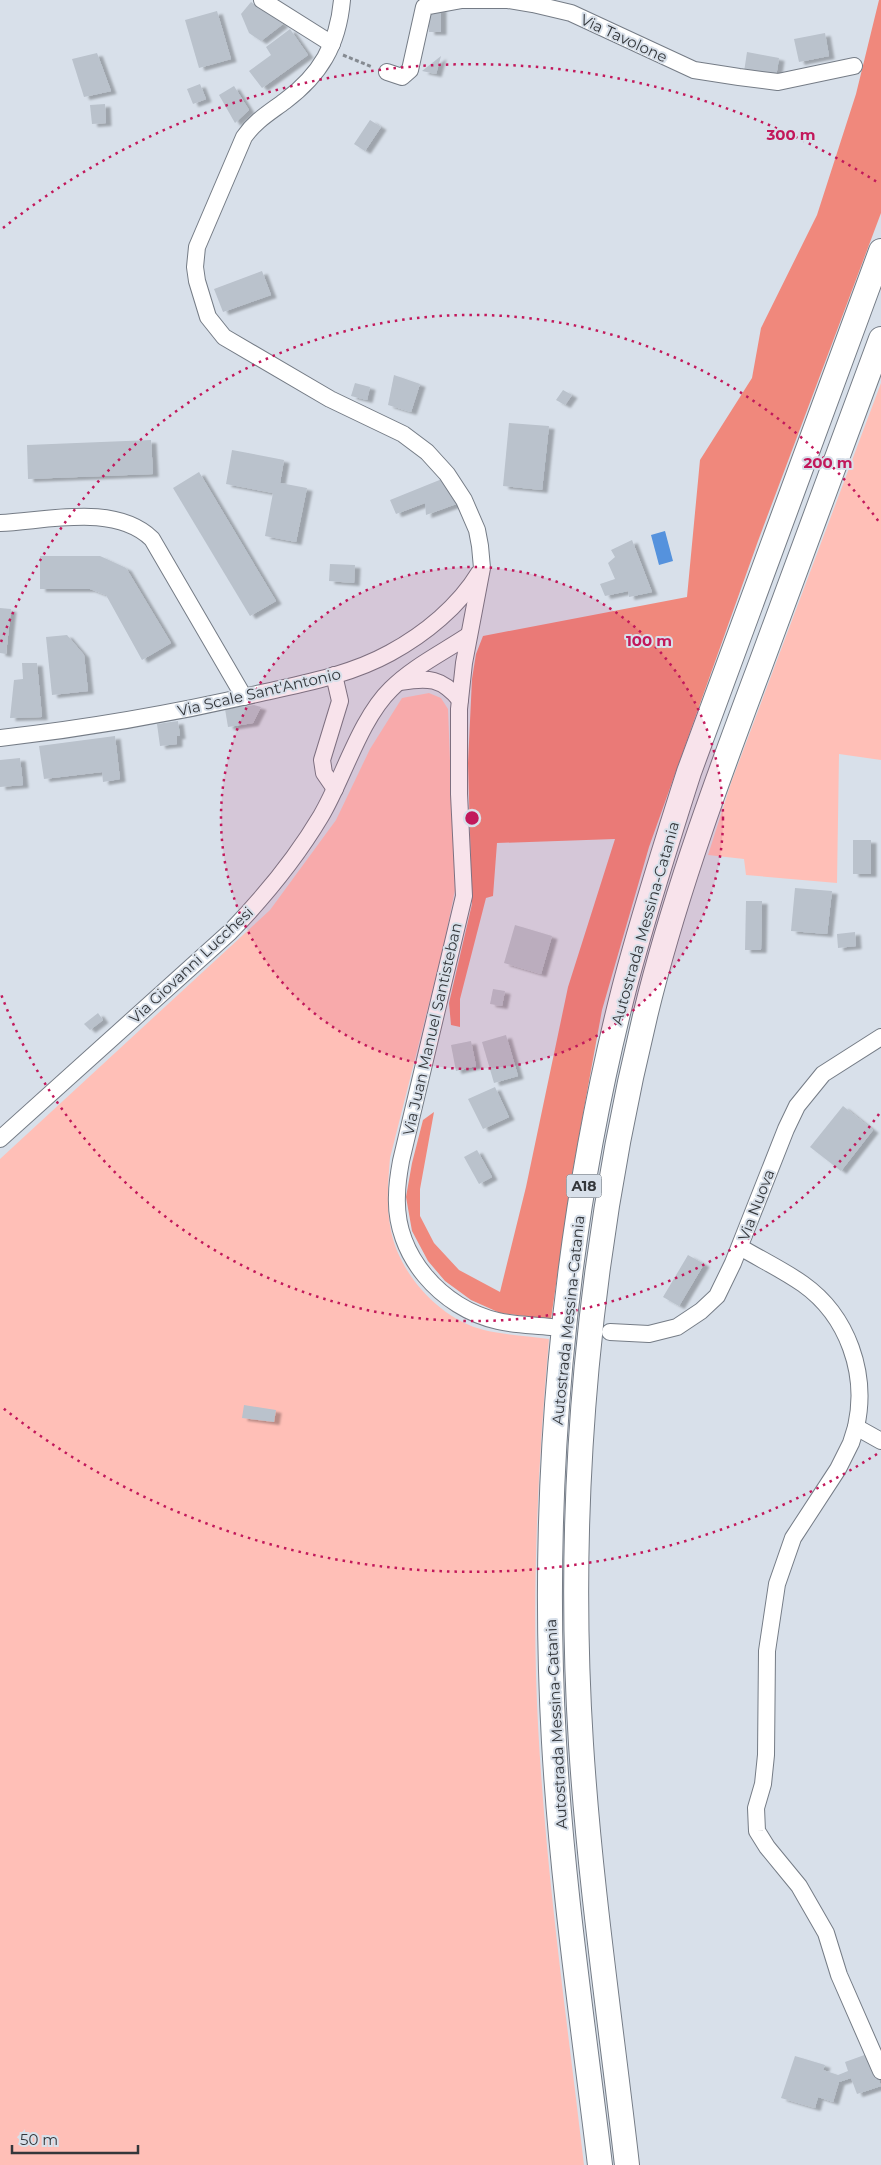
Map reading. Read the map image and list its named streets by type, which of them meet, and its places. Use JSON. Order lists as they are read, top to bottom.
{
  "streets": {
    "highway": ["Autostrada Messina-Catania", "A18"],
    "street": [
      "Via Tavolone",
      "Via Scale Sant'Antonio",
      "Via Giovanni Lucchesi",
      "Via Juan Manuel Santisteban",
      "Via Nuova"
    ]
  },
  "crossings": [
    ["Via Scale Sant'Antonio", "Via Juan Manuel Santisteban"],
    ["Via Giovanni Lucchesi", "Via Juan Manuel Santisteban"]
  ],
  "scale_bar": "50 m",
  "rings": ["300 m", "200 m", "100 m"]
}
